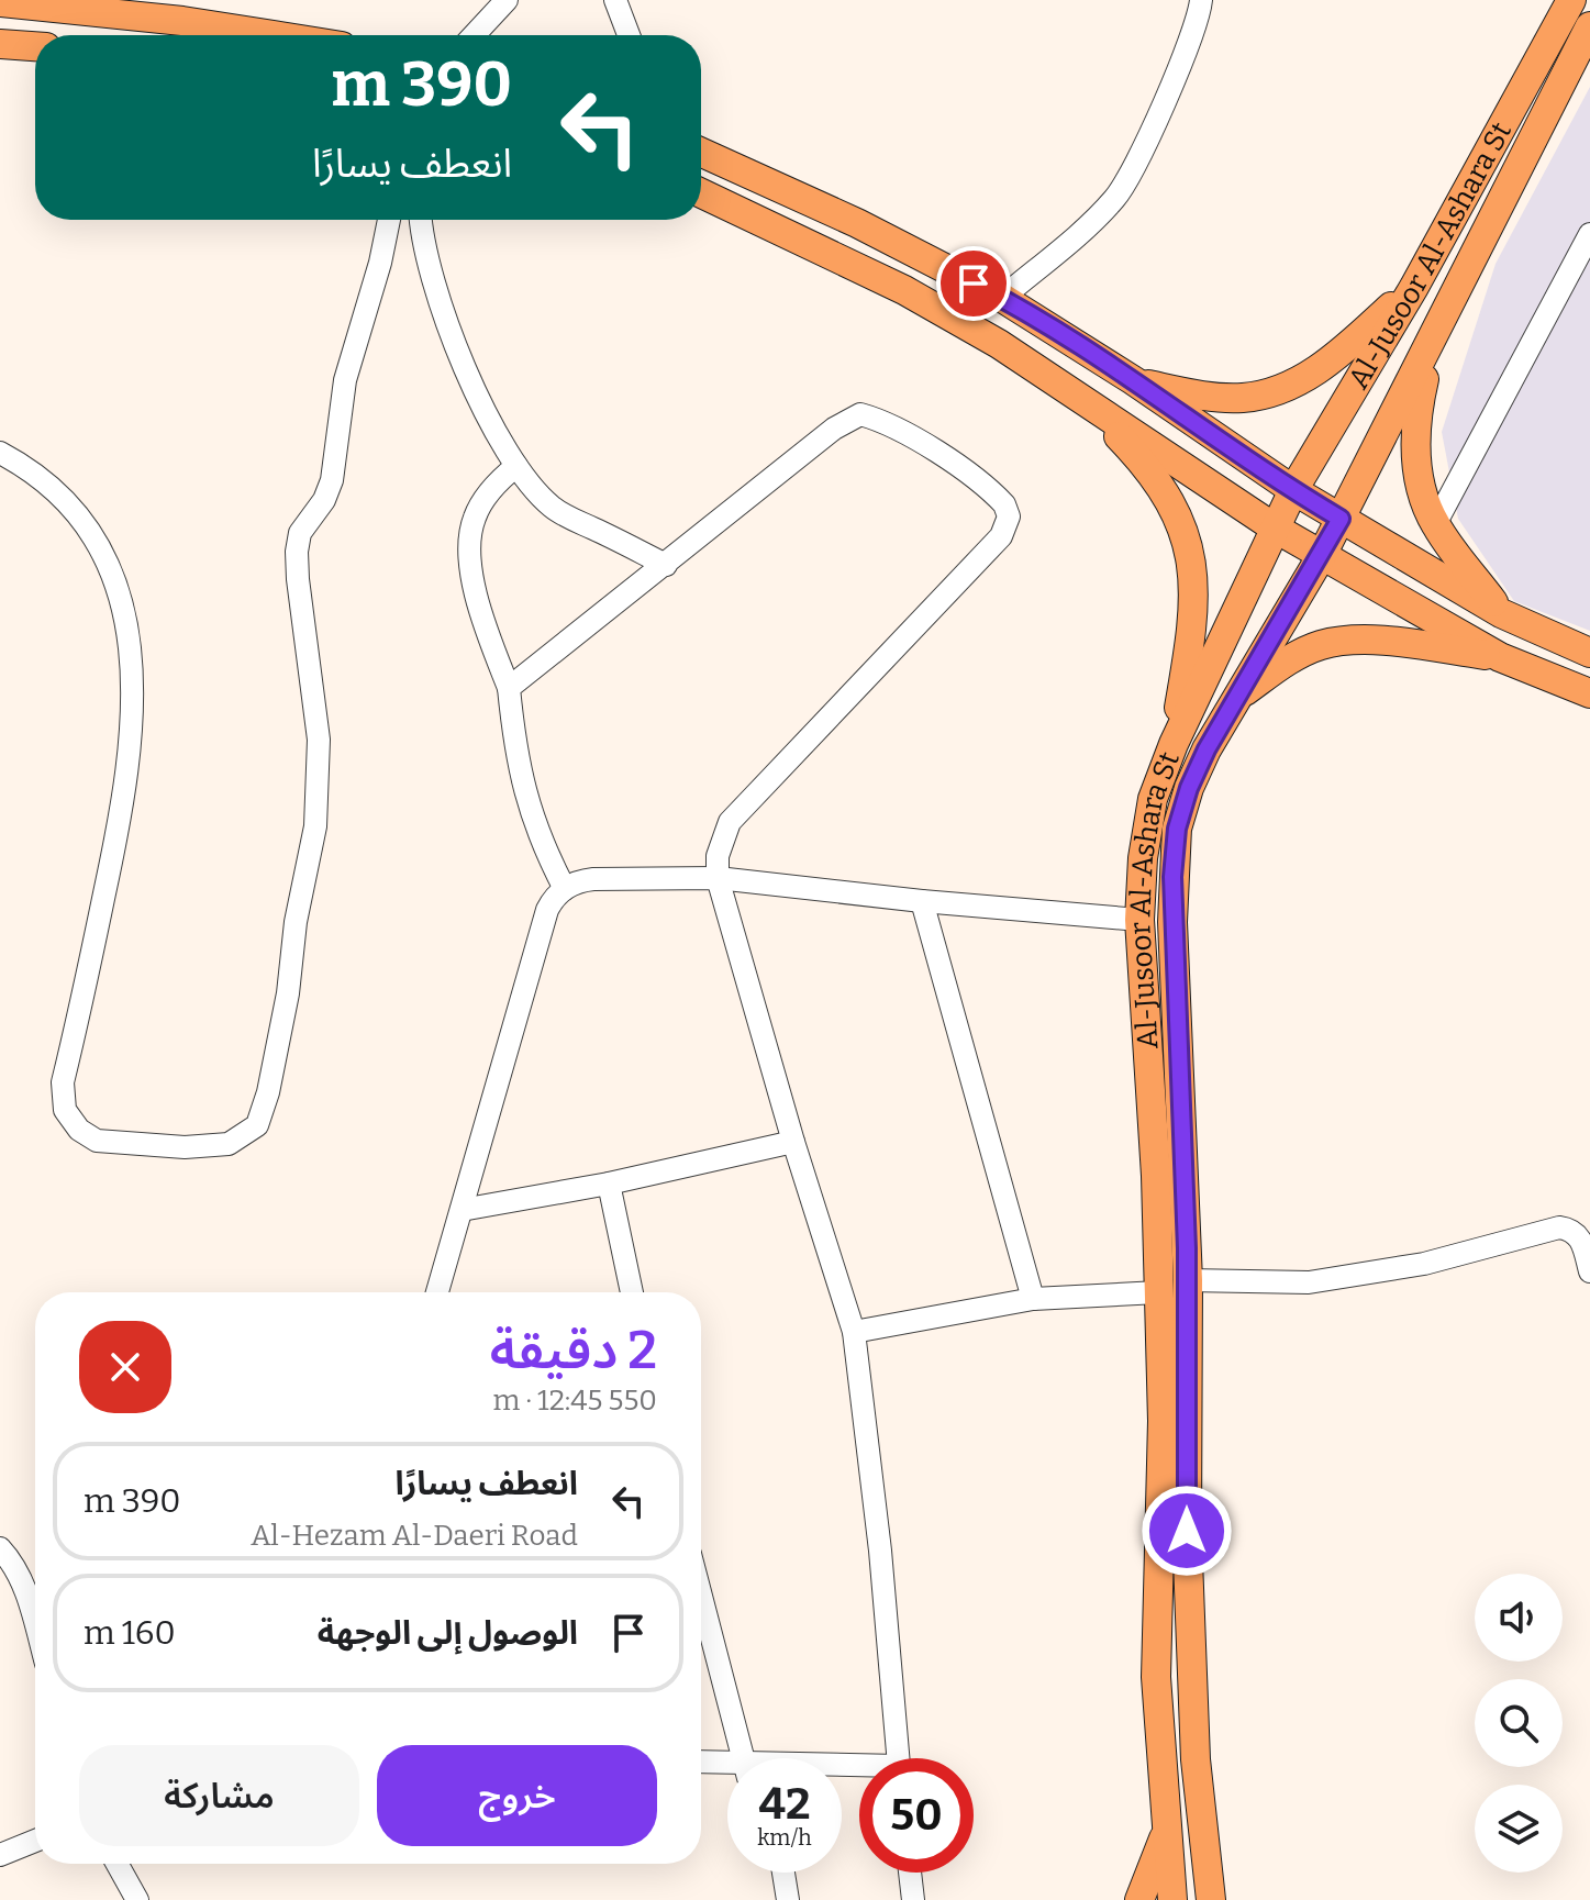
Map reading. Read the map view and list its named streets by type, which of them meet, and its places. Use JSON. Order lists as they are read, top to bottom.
{
  "streets": {
    "main road": ["Al-Jusoor Al-Ashara St"]
  },
  "page": {
    "turn": ["390 m", "انعطف يسارًا"],
    "heading": ["2 دقيقة", "550 m · 12:45"],
    "list": [
      {
        "name": "انعطف يسارًا",
        "note": "Al-Hezam Al-Daeri Road",
        "value": "390 m"
      },
      {
        "name": "الوصول إلى الوجهة",
        "value": "160 m"
      }
    ],
    "buttons": ["خروج", "مشاركة"],
    "speed": "42 km/h",
    "limit": "50"
  }
}
